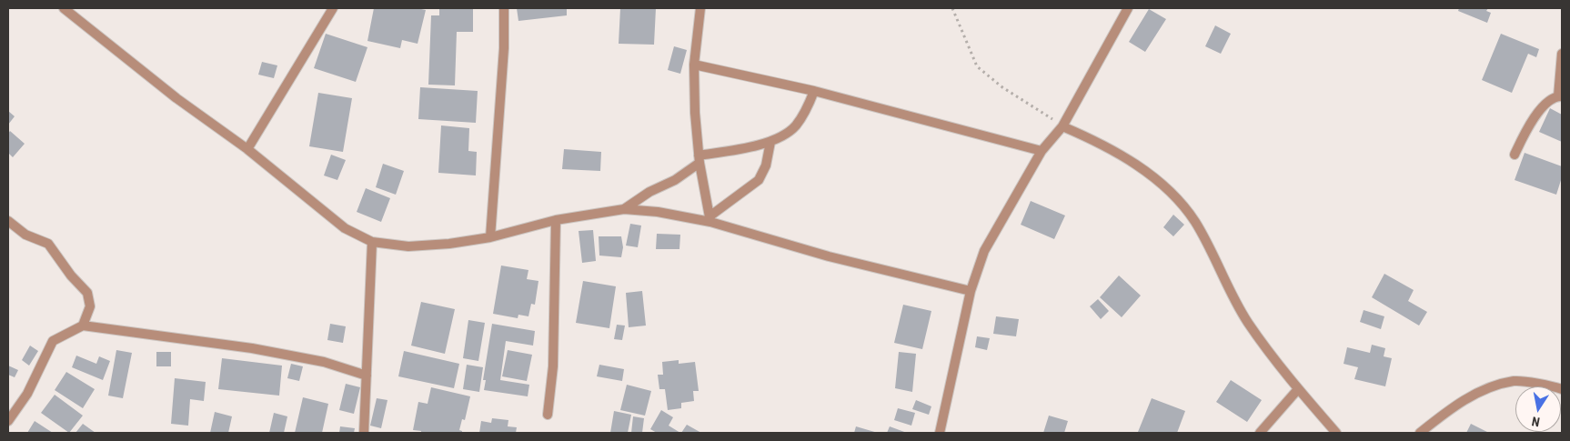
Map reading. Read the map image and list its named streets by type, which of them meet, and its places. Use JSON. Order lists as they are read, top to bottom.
{
  "north": "bottom"
}
